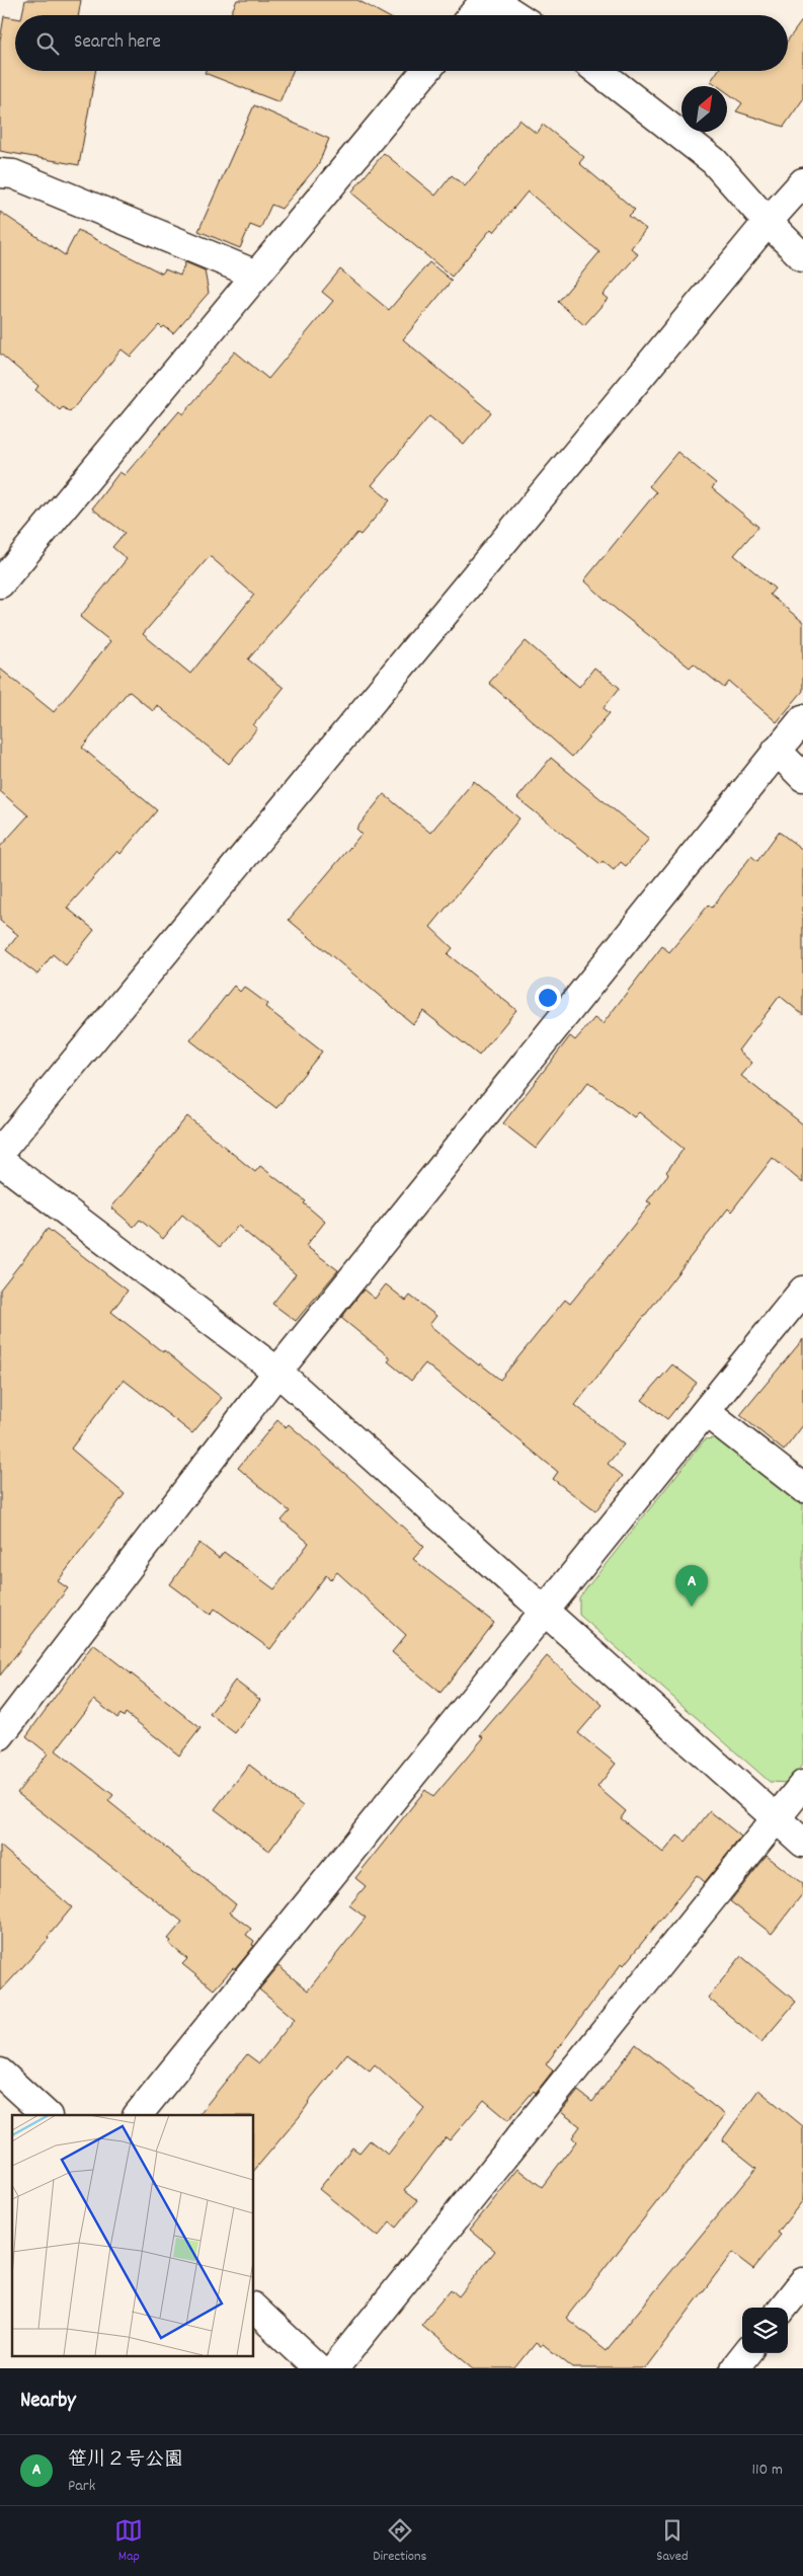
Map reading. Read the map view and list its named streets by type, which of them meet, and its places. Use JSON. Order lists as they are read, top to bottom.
{
  "north": "top right",
  "page": {
    "search": "Search here",
    "pins": "A",
    "heading": "Nearby",
    "list": [
      {
        "mark": "A",
        "name": "笹川２号公園",
        "note": "Park",
        "value": "110 m"
      }
    ],
    "nav": ["Map", "Directions", "Saved"]
  }
}
